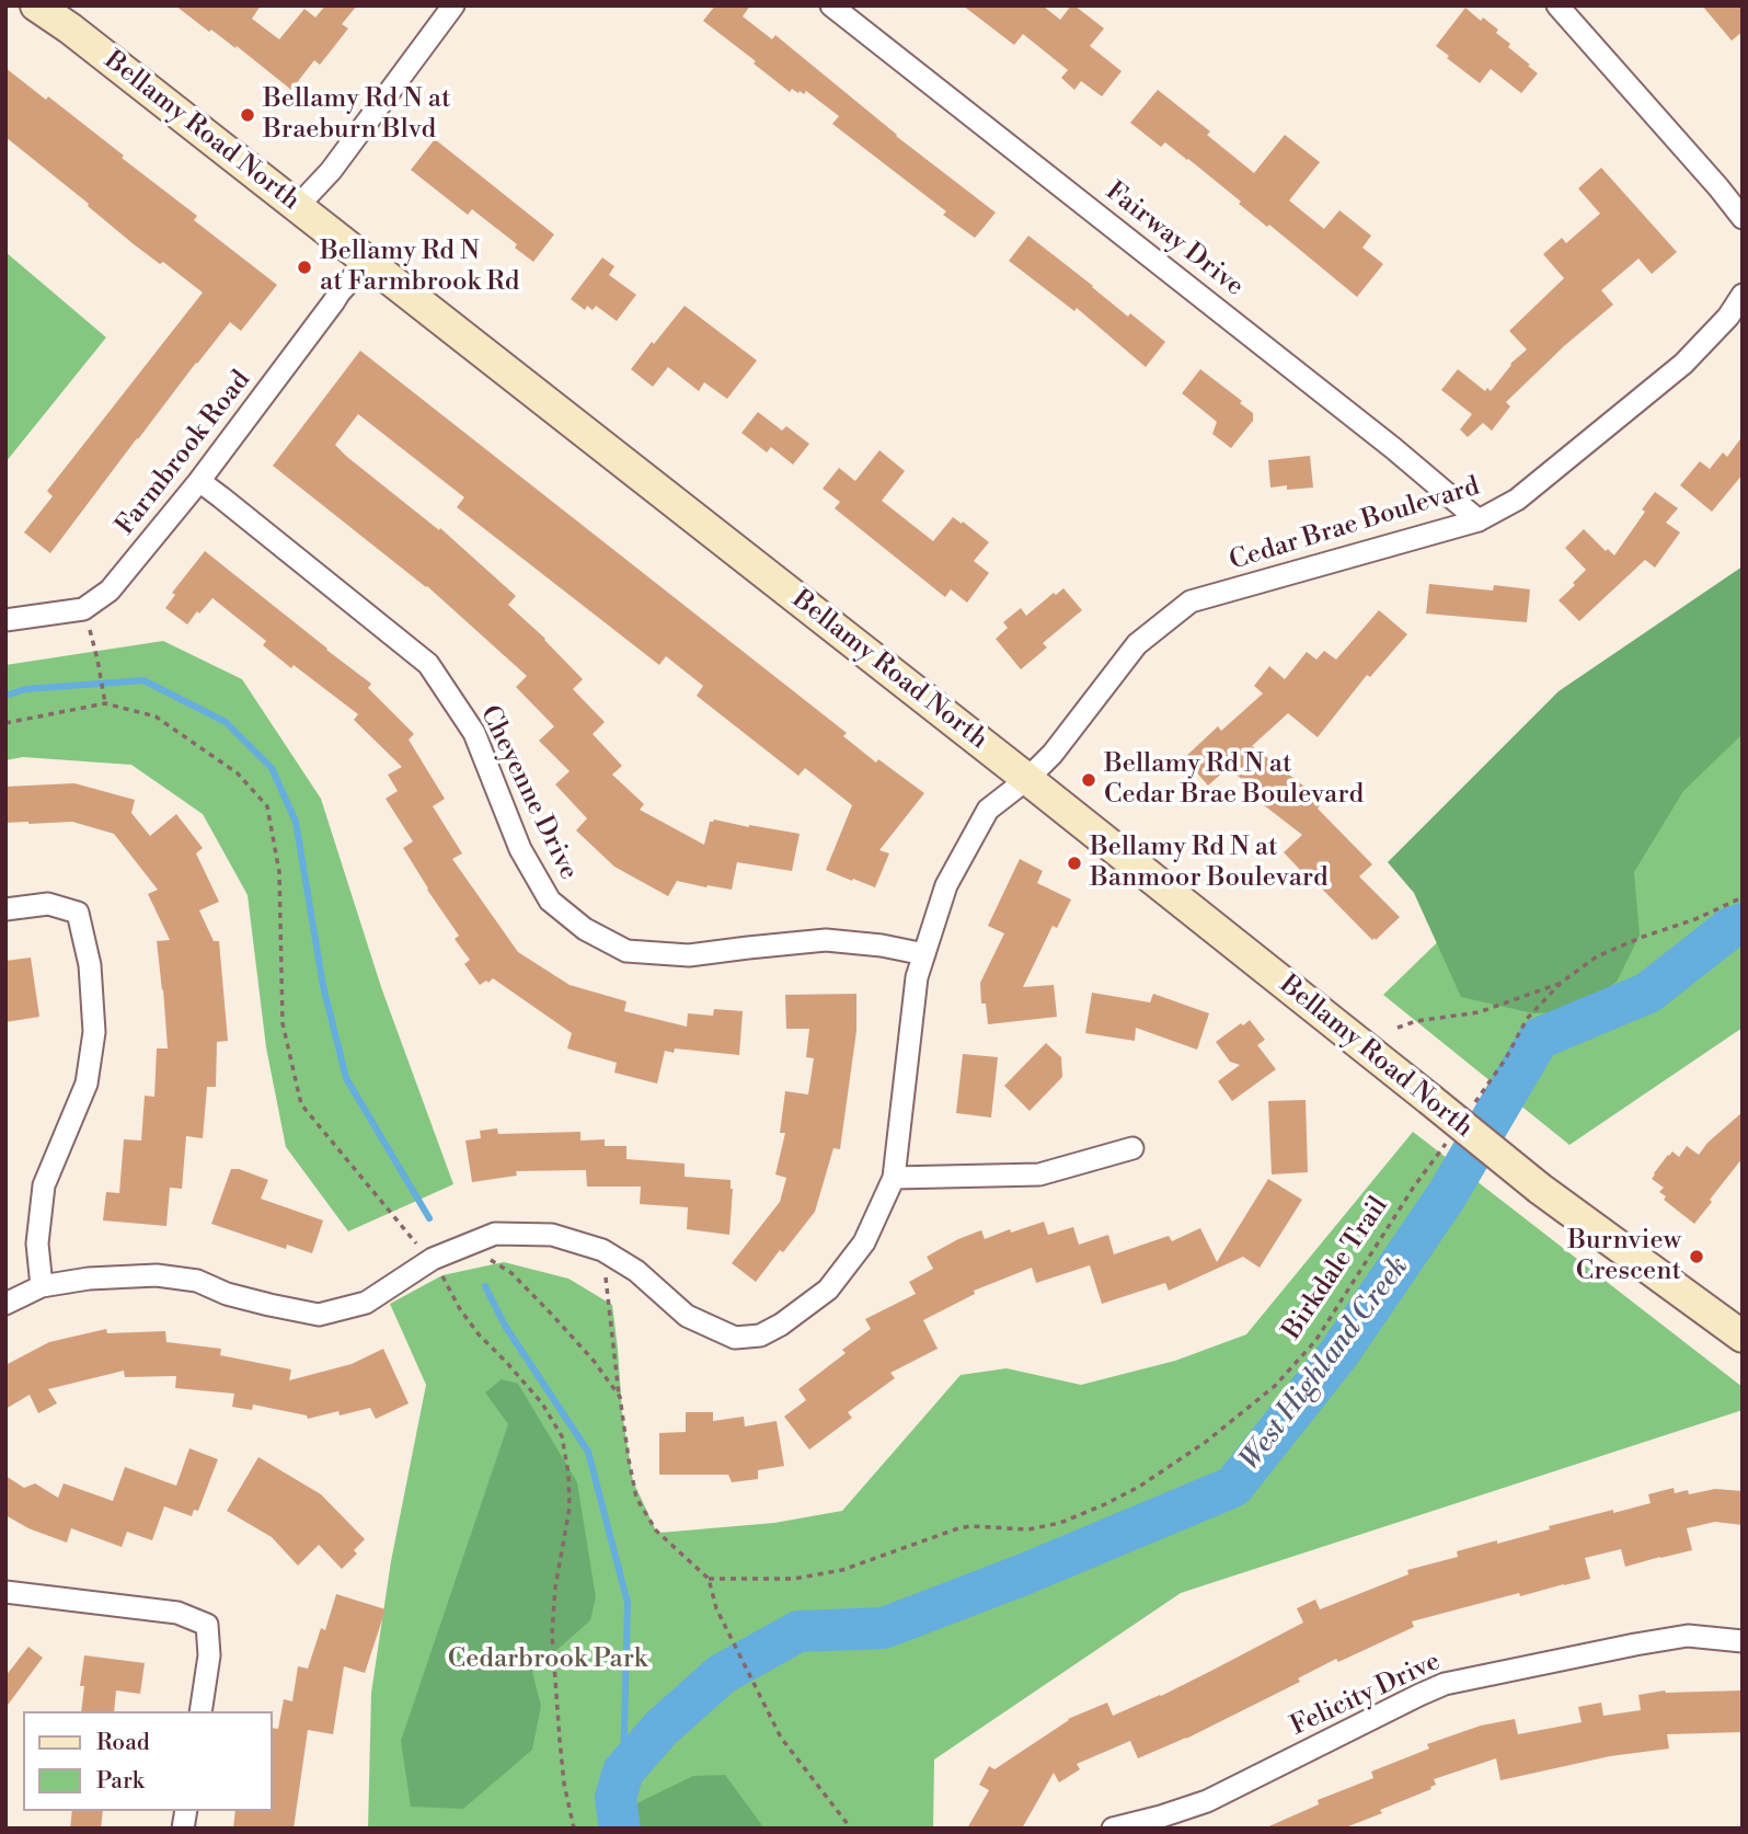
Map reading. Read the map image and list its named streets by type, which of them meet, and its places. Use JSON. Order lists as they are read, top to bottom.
{
  "streets": {
    "street": [
      "Bellamy Road North",
      "Fairway Drive",
      "Farmbrook Road",
      "Cedar Brae Boulevard",
      "Cheyenne Drive",
      "Felicity Drive"
    ],
    "path": ["Birkdale Trail"]
  },
  "crossings": [
    ["Bellamy Road North", "Farmbrook Road"],
    ["Bellamy Road North", "Cedar Brae Boulevard"],
    ["Fairway Drive", "Cedar Brae Boulevard"],
    ["Farmbrook Road", "Cheyenne Drive"],
    ["Cedar Brae Boulevard", "Cheyenne Drive"]
  ],
  "water": ["West Highland Creek"],
  "parks": ["Cedarbrook Park"],
  "places": [
    "Bellamy Rd N at Braeburn Blvd",
    "Bellamy Rd N at Farmbrook Rd",
    "Bellamy Rd N at Cedar Brae Boulevard",
    "Bellamy Rd N at Banmoor Boulevard",
    "Burnview Crescent"
  ],
  "legend": ["Road", "Park"]
}
